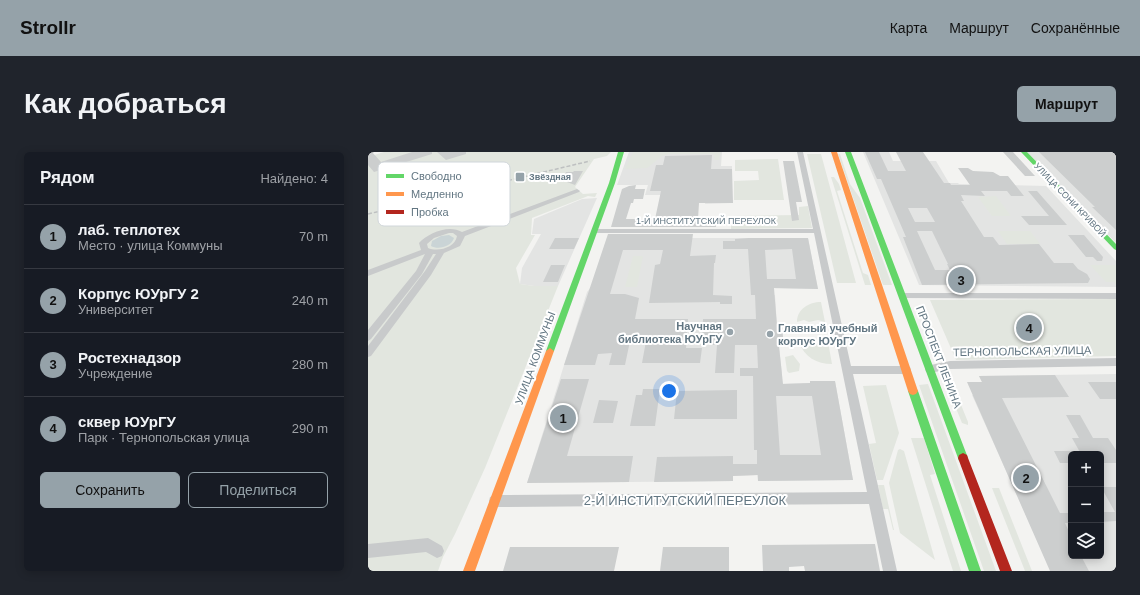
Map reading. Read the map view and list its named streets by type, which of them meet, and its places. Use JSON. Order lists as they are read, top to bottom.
{
  "streets": {
    "main road": [
      "УЛИЦА СОНИ КРИВОЙ",
      "ТЕРНОПОЛЬСКАЯ УЛИЦА",
      "ПРОСПЕКТ ЛЕНИНА",
      "УЛИЦА КОММУНЫ"
    ],
    "street": ["1-Й ИНСТИТУТСКИЙ ПЕРЕУЛОК", "2-Й ИНСТИТУТСКИЙ ПЕРЕУЛОК"]
  },
  "crossings": [
    ["1-Й ИНСТИТУТСКИЙ ПЕРЕУЛОК", "УЛИЦА КОММУНЫ"],
    ["ТЕРНОПОЛЬСКАЯ УЛИЦА", "ПРОСПЕКТ ЛЕНИНА"],
    ["УЛИЦА КОММУНЫ", "2-Й ИНСТИТУТСКИЙ ПЕРЕУЛОК"]
  ],
  "places": {
    "transit": ["Звёздная"],
    "other": ["Научная библиотека ЮУрГУ", "Главный учебный корпус ЮУрГУ"]
  },
  "legend": ["Свободно", "Медленно", "Пробка"],
  "page": {
    "header": "Strollr",
    "nav": ["Карта", "Маршрут", "Сохранённые"],
    "buttons": [
      "Маршрут",
      ["Сохранить", "Поделиться"]
    ],
    "title": "Как добраться",
    "heading": ["Рядом", "Найдено: 4"],
    "list": [
      {
        "mark": "1",
        "name": "лаб. теплотех",
        "note": "Место · улица Коммуны",
        "value": "70 m"
      },
      {
        "mark": "2",
        "name": "Корпус ЮУрГУ 2",
        "note": "Университет",
        "value": "240 m"
      },
      {
        "mark": "3",
        "name": "Ростехнадзор",
        "note": "Учреждение",
        "value": "280 m"
      },
      {
        "mark": "4",
        "name": "сквер ЮУрГУ",
        "note": "Парк · Тернопольская улица",
        "value": "290 m"
      }
    ],
    "pins": [
      "3",
      "4",
      "1",
      "2"
    ],
    "map_buttons": ["+", "−"]
  }
}
